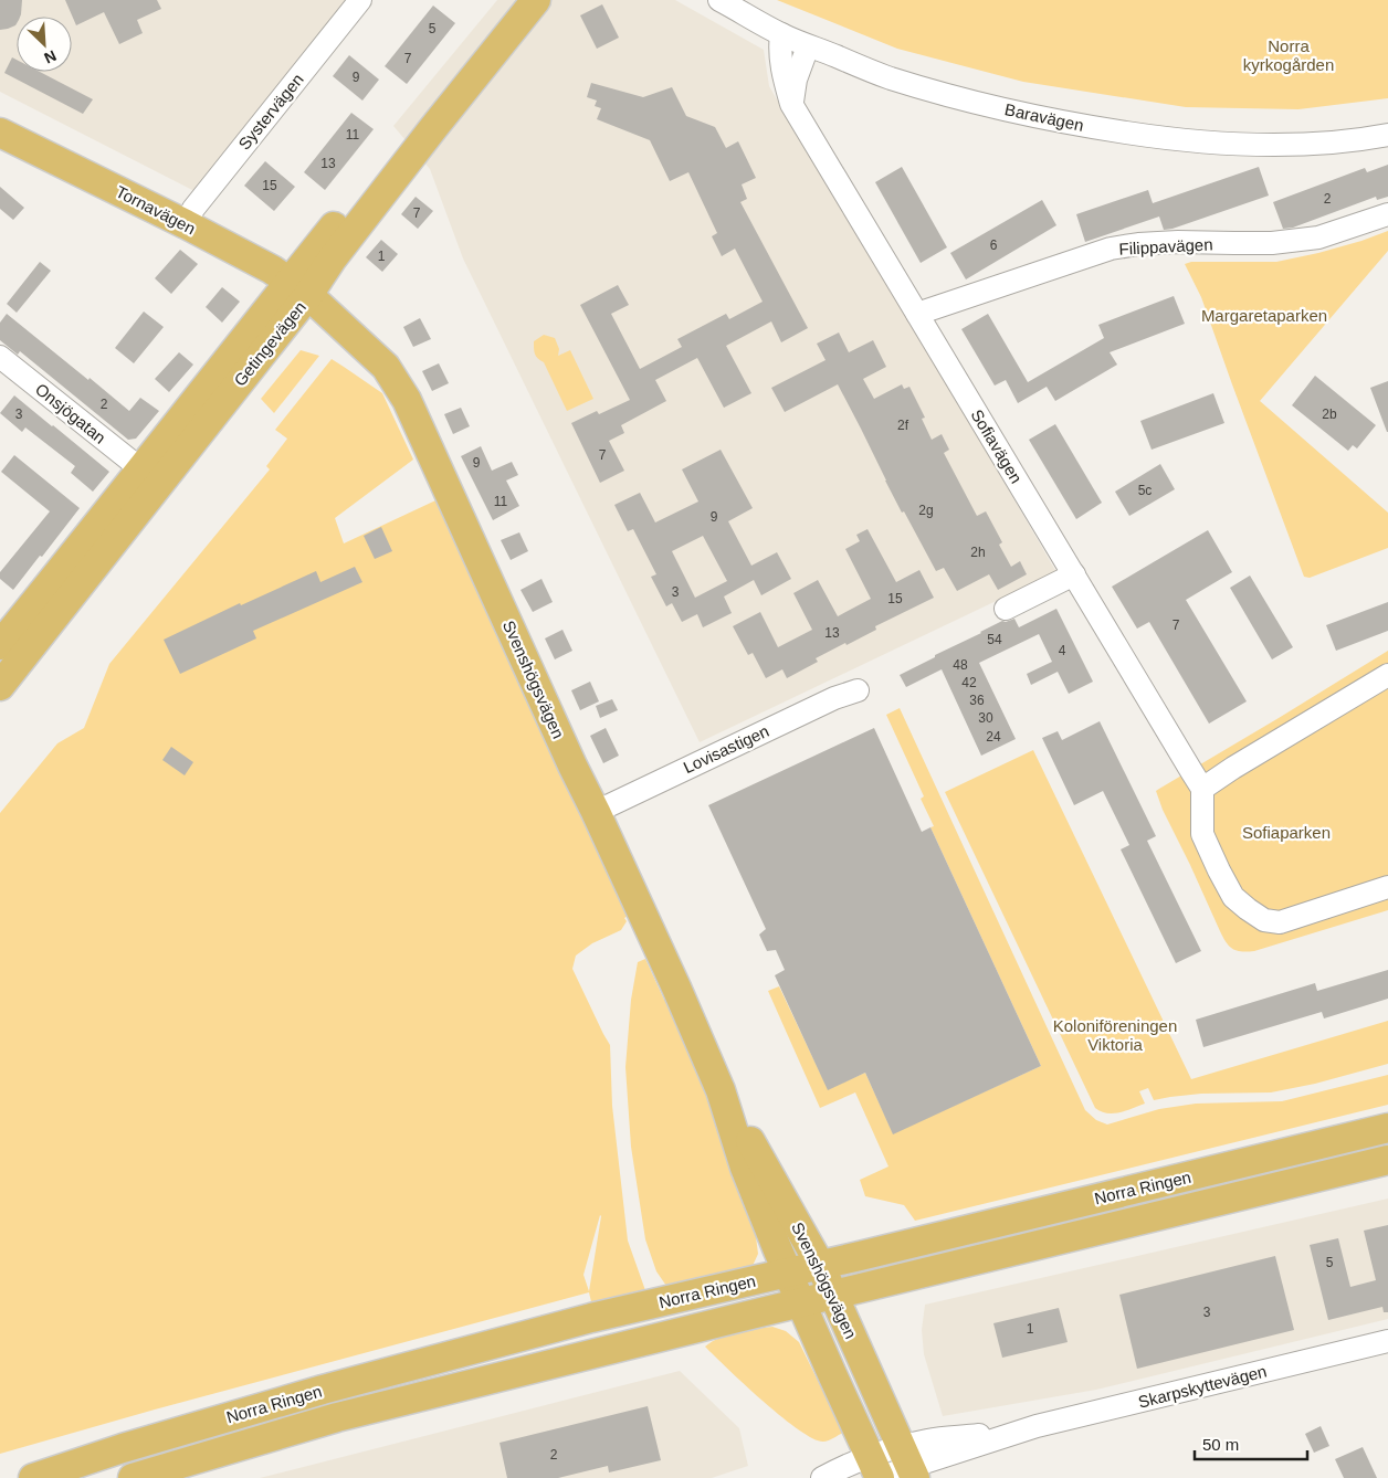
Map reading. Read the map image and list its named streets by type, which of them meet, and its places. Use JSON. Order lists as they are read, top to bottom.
{
  "streets": {
    "main road": [
      "Tornavägen",
      "Getingevägen",
      "Svenshögsvägen",
      "Norra Ringen"
    ],
    "street": [
      "Systervägen",
      "Baravägen",
      "Filippavägen",
      "Onsjögatan",
      "Sofiavägen",
      "Lovisastigen",
      "Skarpskyttevägen"
    ]
  },
  "crossings": [
    ["Systervägen", "Tornavägen"],
    ["Baravägen", "Sofiavägen"],
    ["Tornavägen", "Getingevägen"],
    ["Tornavägen", "Svenshögsvägen"],
    ["Filippavägen", "Sofiavägen"],
    ["Getingevägen", "Onsjögatan"],
    ["Getingevägen", "Svenshögsvägen"],
    ["Svenshögsvägen", "Lovisastigen"],
    ["Svenshögsvägen", "Norra Ringen"],
    ["Svenshögsvägen", "Skarpskyttevägen"]
  ],
  "parks": [
    "Norra kyrkogården",
    "Margaretaparken",
    "Sofiaparken",
    "Koloniföreningen Viktoria"
  ],
  "house_numbers": [
    "5",
    "7",
    "9",
    "11",
    "13",
    "15",
    "2",
    "7",
    "6",
    "1",
    "2",
    "3",
    "2b",
    "2f",
    "7",
    "9",
    "5c",
    "11",
    "2g",
    "9",
    "2h",
    "3",
    "15",
    "7",
    "13",
    "54",
    "4",
    "48",
    "42",
    "36",
    "30",
    "24",
    "5",
    "3",
    "1",
    "2"
  ],
  "scale_bar": "50 m",
  "north": "bottom right"
}
